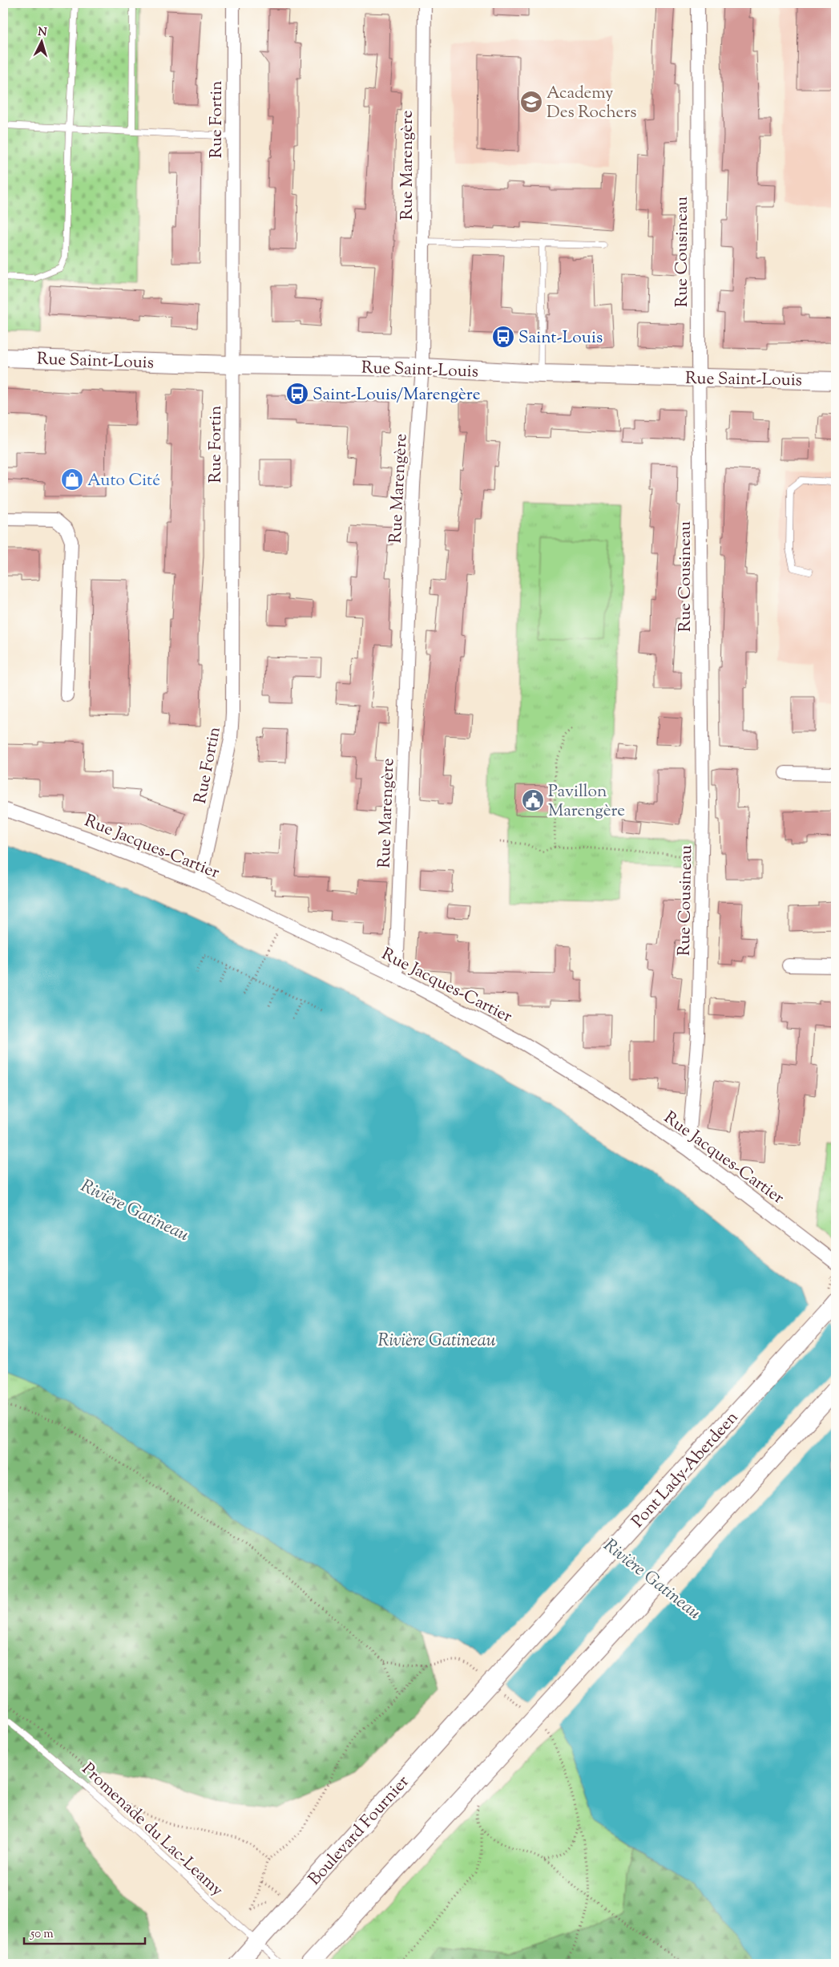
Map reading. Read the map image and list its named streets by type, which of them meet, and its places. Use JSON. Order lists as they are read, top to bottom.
{
  "streets": {
    "main road": ["Rue Saint-Louis", "Pont Lady-Aberdeen", "Boulevard Fournier"],
    "street": [
      "Rue Fortin",
      "Rue Marengère",
      "Rue Cousineau",
      "Rue Jacques-Cartier"
    ],
    "lane": ["Promenade du Lac-Leamy"]
  },
  "crossings": [
    ["Rue Fortin", "Rue Saint-Louis"],
    ["Rue Fortin", "Rue Jacques-Cartier"],
    ["Rue Marengère", "Rue Saint-Louis"],
    ["Rue Marengère", "Rue Jacques-Cartier"],
    ["Rue Cousineau", "Rue Saint-Louis"],
    ["Rue Cousineau", "Rue Jacques-Cartier"],
    ["Pont Lady-Aberdeen", "Boulevard Fournier"],
    ["Promenade du Lac-Leamy", "Boulevard Fournier"]
  ],
  "water": ["Rivière Gatineau"],
  "places": {
    "school or university": ["Academy Des Rochers"],
    "bus stop": ["Saint-Louis", "Saint-Louis/Marengère"],
    "shop": ["Auto Cité"],
    "public building": ["Pavillon Marengère"]
  },
  "scale_bar": "50 m",
  "north": "top"
}
